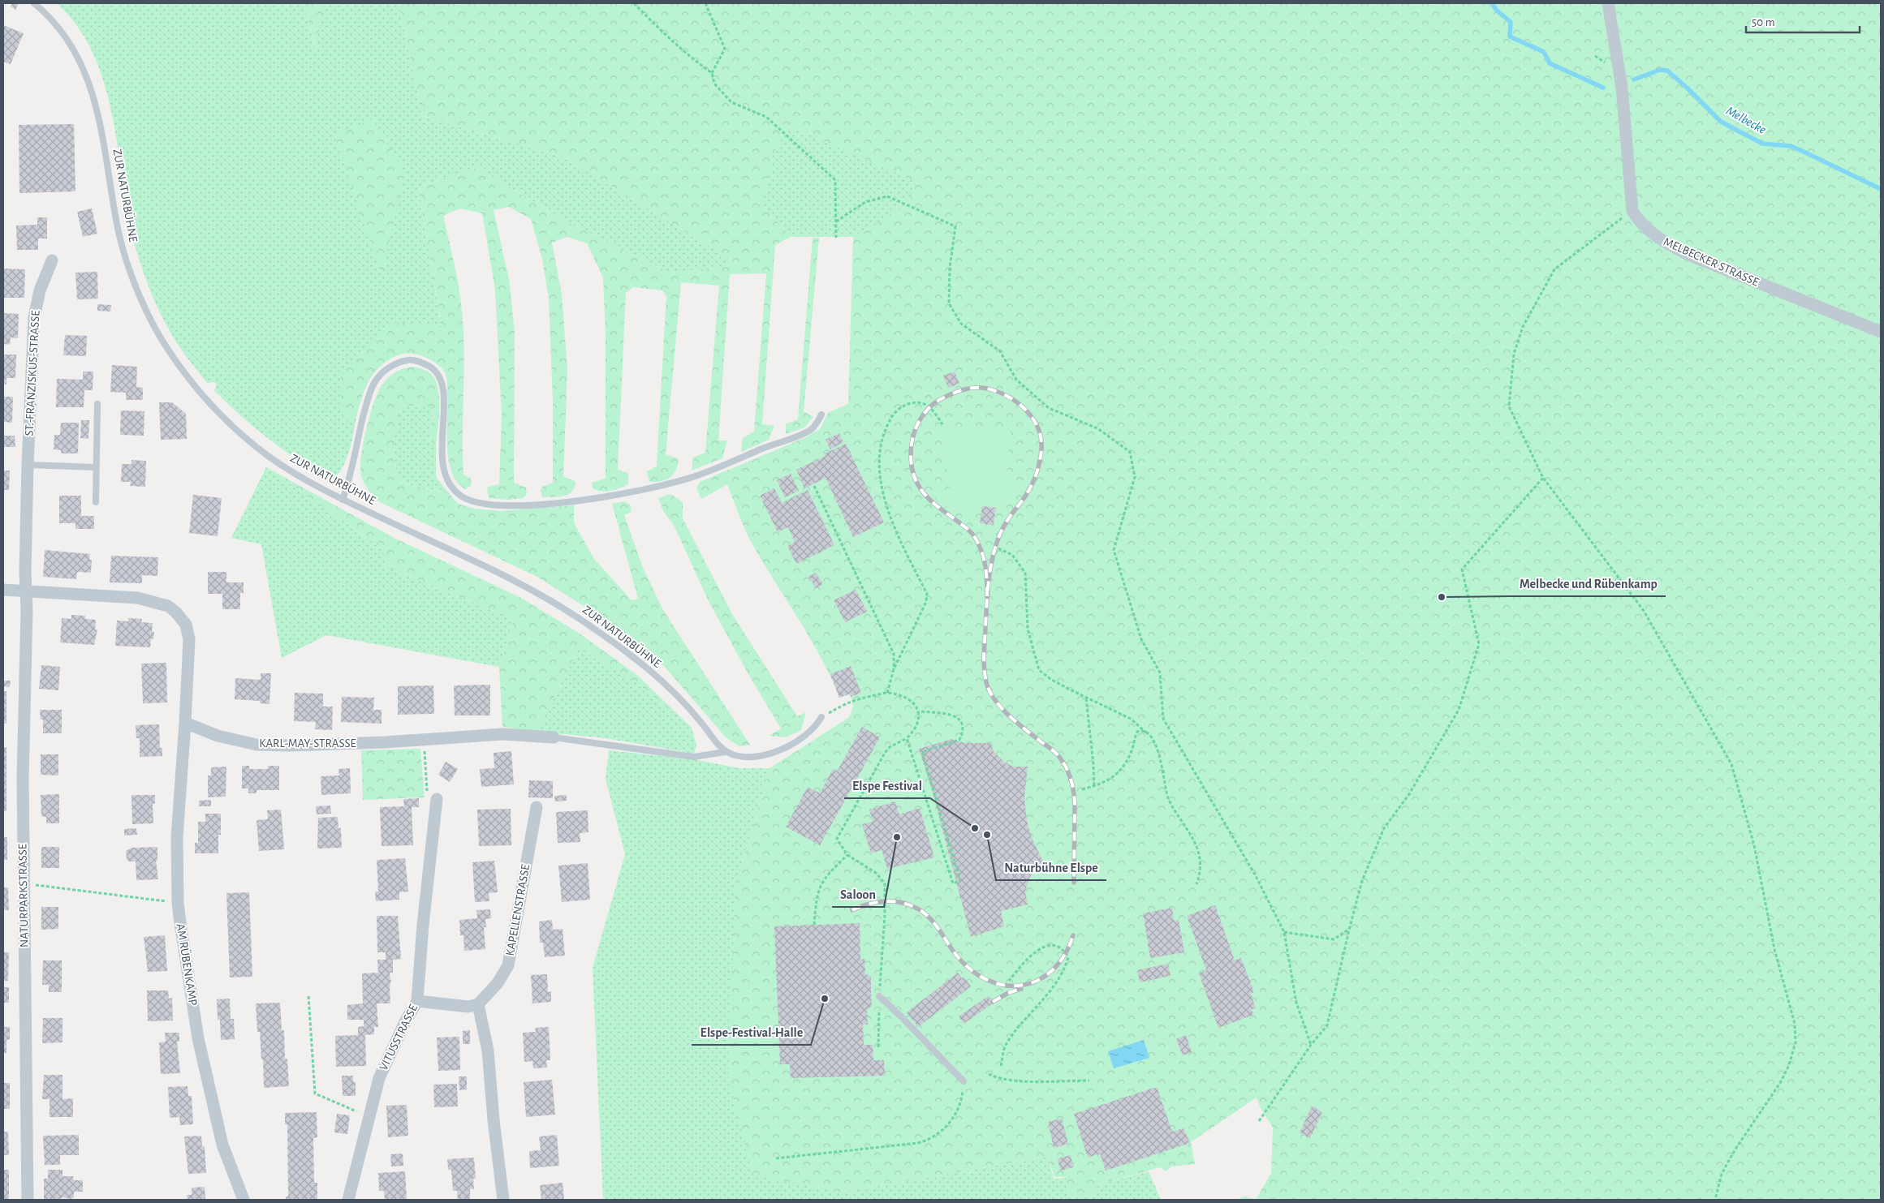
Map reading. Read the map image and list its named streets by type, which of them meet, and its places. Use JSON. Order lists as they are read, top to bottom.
{
  "streets": {
    "street": [
      "MELBECKER STRASSE",
      "ST.-FRANZISKUS-STRASSE",
      "KARL-MAY-STRASSE",
      "NATURPARKSTRASSE",
      "KAPELLENSTRASSE",
      "AM RÜBENKAMP",
      "VITUSSTRASSE"
    ],
    "lane": ["ZUR NATURBÜHNE"]
  },
  "crossings": [
    ["ST.-FRANZISKUS-STRASSE", "NATURPARKSTRASSE"],
    ["KARL-MAY-STRASSE", "AM RÜBENKAMP"]
  ],
  "water": ["Melbecke"],
  "places": [
    "Melbecke und Rübenkamp",
    "Elspe Festival",
    "Naturbühne Elspe",
    "Saloon",
    "Elspe-Festival-Halle"
  ],
  "scale_bar": "50 m"
}
